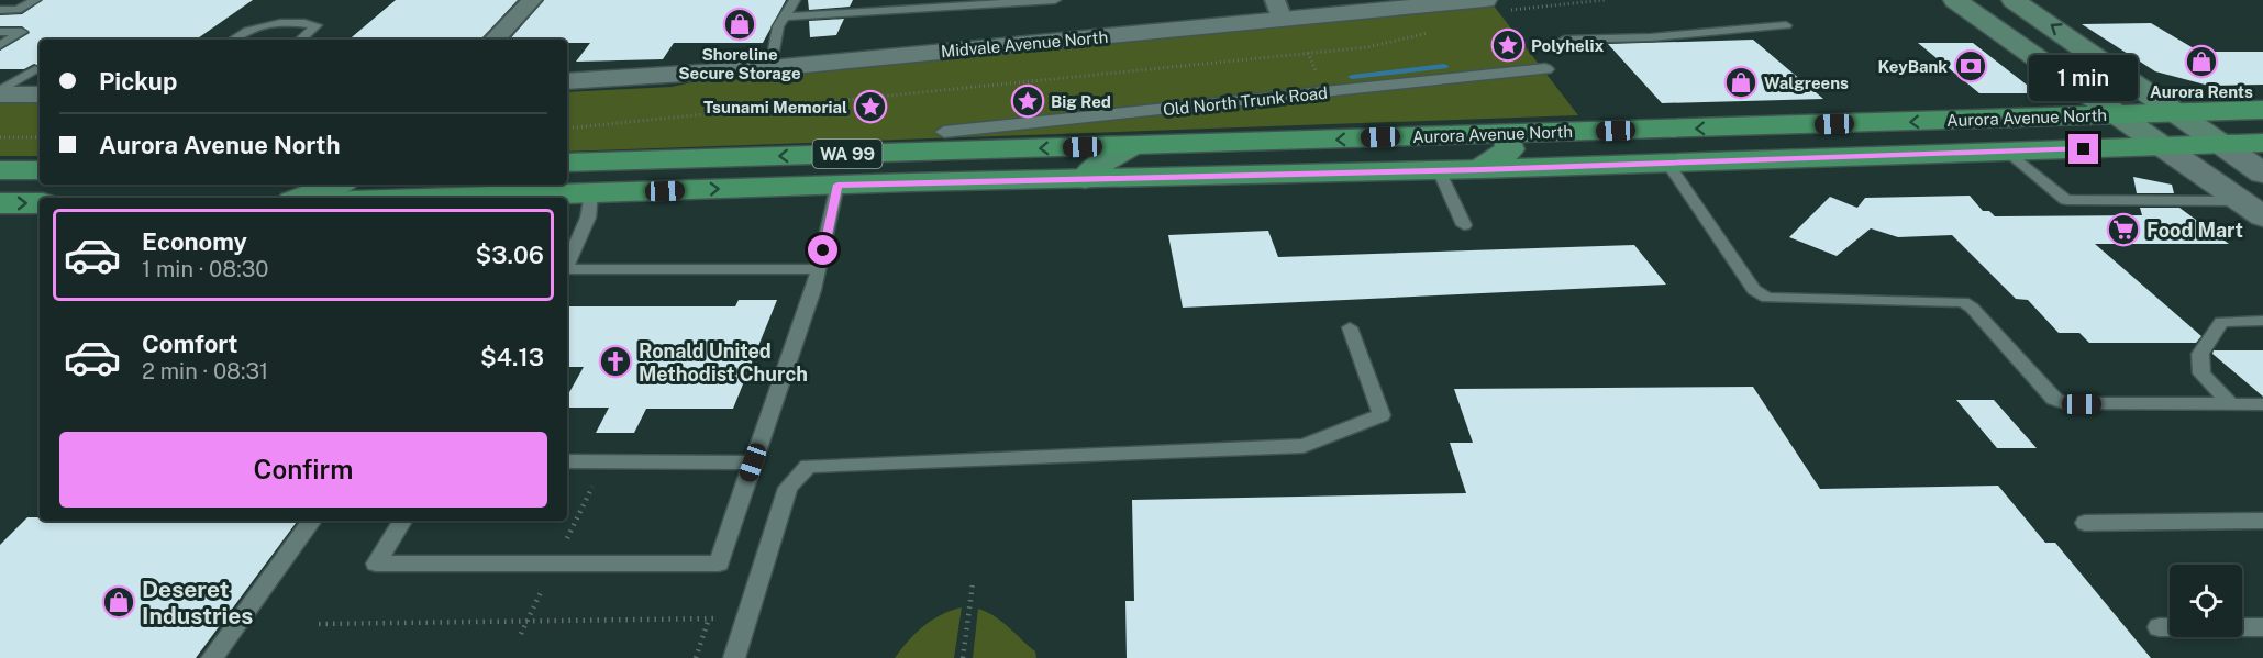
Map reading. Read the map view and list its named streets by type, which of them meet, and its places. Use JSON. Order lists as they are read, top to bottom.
{
  "streets": {
    "highway": ["Aurora Avenue North", "WA 99"],
    "street": ["Midvale Avenue North", "Old North Trunk Road"]
  },
  "places": {
    "shop": [
      "Shoreline Secure Storage",
      "Aurora Rents",
      "Walgreens",
      "Deseret Industries"
    ],
    "place": ["Polyhelix", "Big Red", "Tsunami Memorial"],
    "bank": ["KeyBank"],
    "supermarket": ["Food Mart"],
    "church": ["Ronald United Methodist Church"]
  },
  "page": {
    "banner": ["Pickup", "Aurora Avenue North"],
    "bubble": "1 min",
    "list": [
      {
        "name": "Economy",
        "note": "1 min · 08:30",
        "value": "$3.06"
      },
      {
        "name": "Comfort",
        "note": "2 min · 08:31",
        "value": "$4.13"
      }
    ],
    "buttons": "Confirm"
  }
}
